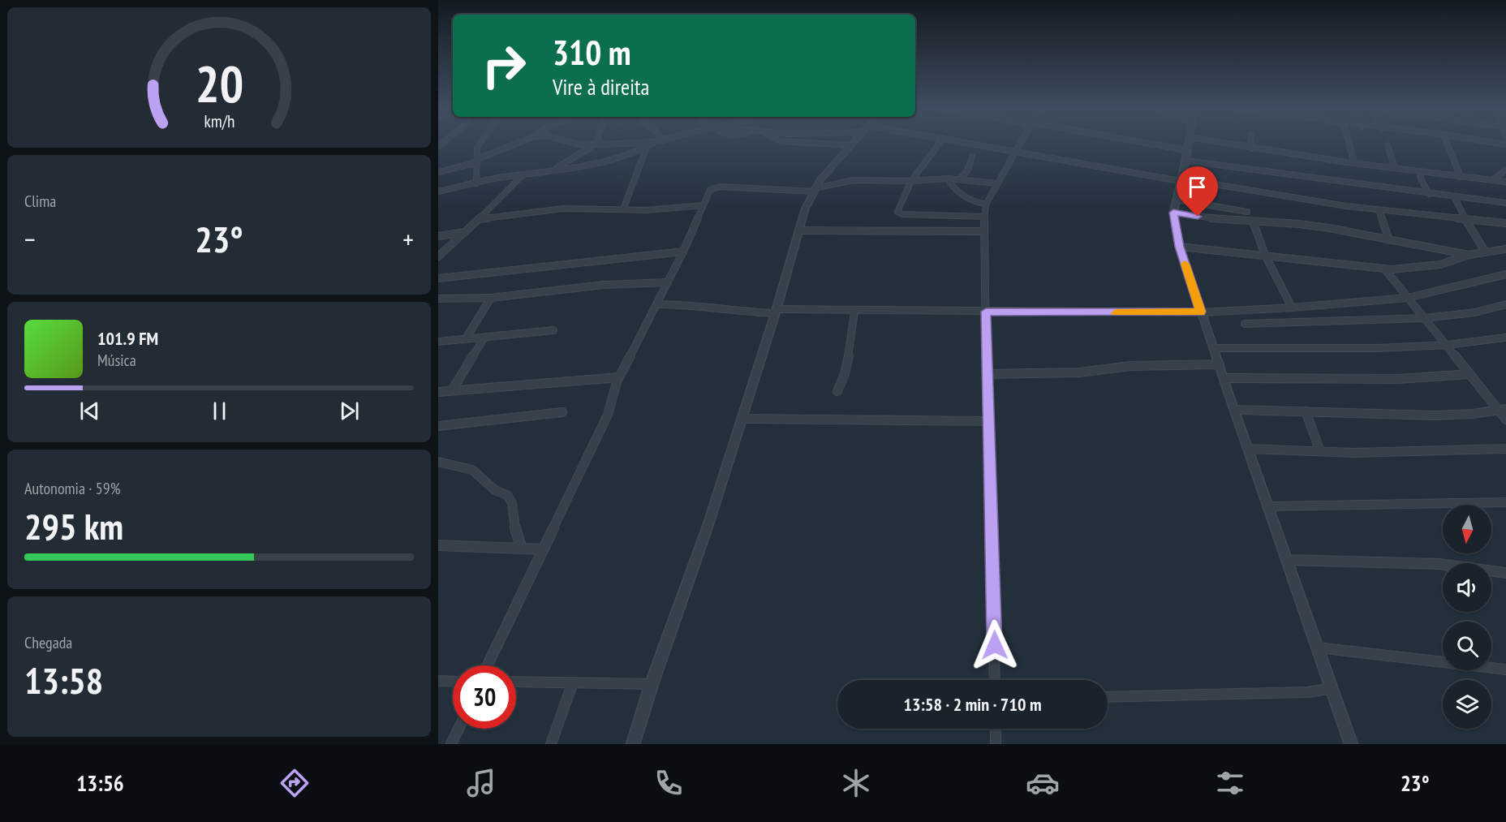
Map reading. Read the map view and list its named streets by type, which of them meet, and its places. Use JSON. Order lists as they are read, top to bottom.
{
  "north": "bottom",
  "page": {
    "turn": ["310 m", "Vire à direita"],
    "tile": [
      "Clima",
      ["Autonomia · 59%", "295 km"],
      ["Chegada", "13:58"]
    ],
    "heat": ["−", "23°", "+"],
    "song": ["101.9 FM", "Música"],
    "limit": "30",
    "trip": "13:58 · 2 min · 710 m",
    "tabs": ["13:56", "23°"],
    "gauge": ["20", "km/h"]
  }
}
